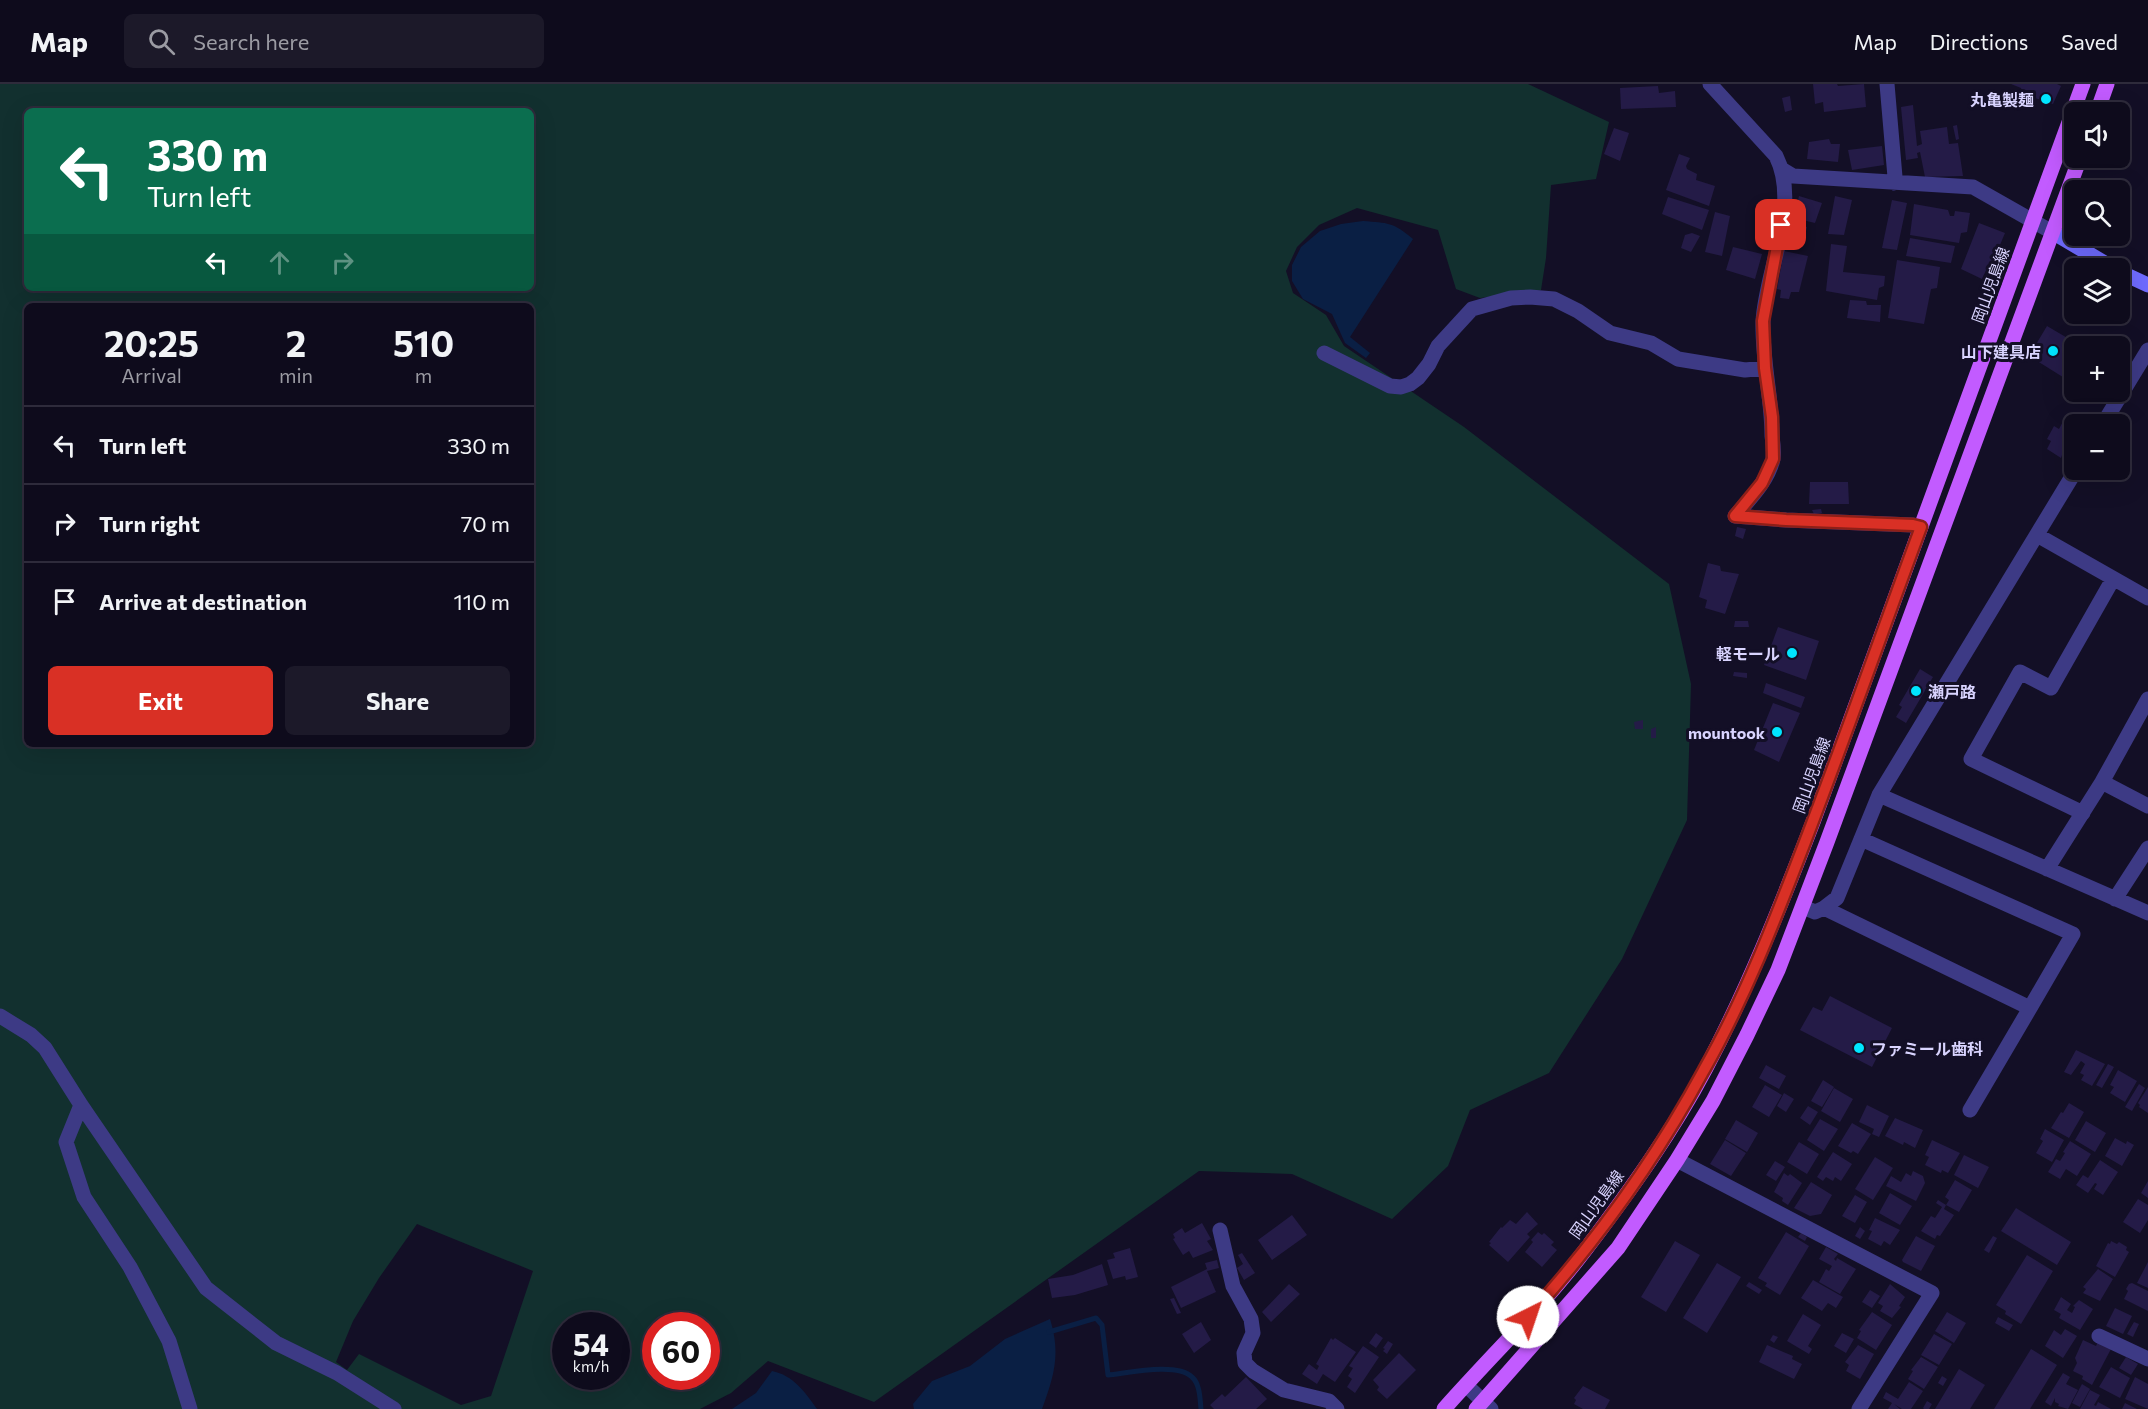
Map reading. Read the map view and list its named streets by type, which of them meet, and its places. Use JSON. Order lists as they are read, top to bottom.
{
  "streets": {
    "main road": ["岡山児島線"]
  },
  "places": [
    "丸亀製麺",
    "山下建具店",
    "軽モール",
    "瀬戸路",
    "mountook",
    "ファミール歯科"
  ],
  "page": {
    "header": "Map",
    "search": "Search here",
    "nav": ["Map", "Directions", "Saved"],
    "map_buttons": ["+", "−"],
    "turn": ["330 m", "Turn left"],
    "eta": [
      "20:25",
      "Arrival",
      "2",
      "min",
      "510",
      "m"
    ],
    "list": [
      {
        "name": "Turn left",
        "value": "330 m"
      },
      {
        "name": "Turn right",
        "value": "70 m"
      },
      {
        "name": "Arrive at destination",
        "value": "110 m"
      }
    ],
    "buttons": ["Exit", "Share"],
    "speed": "54 km/h",
    "limit": "60"
  }
}
